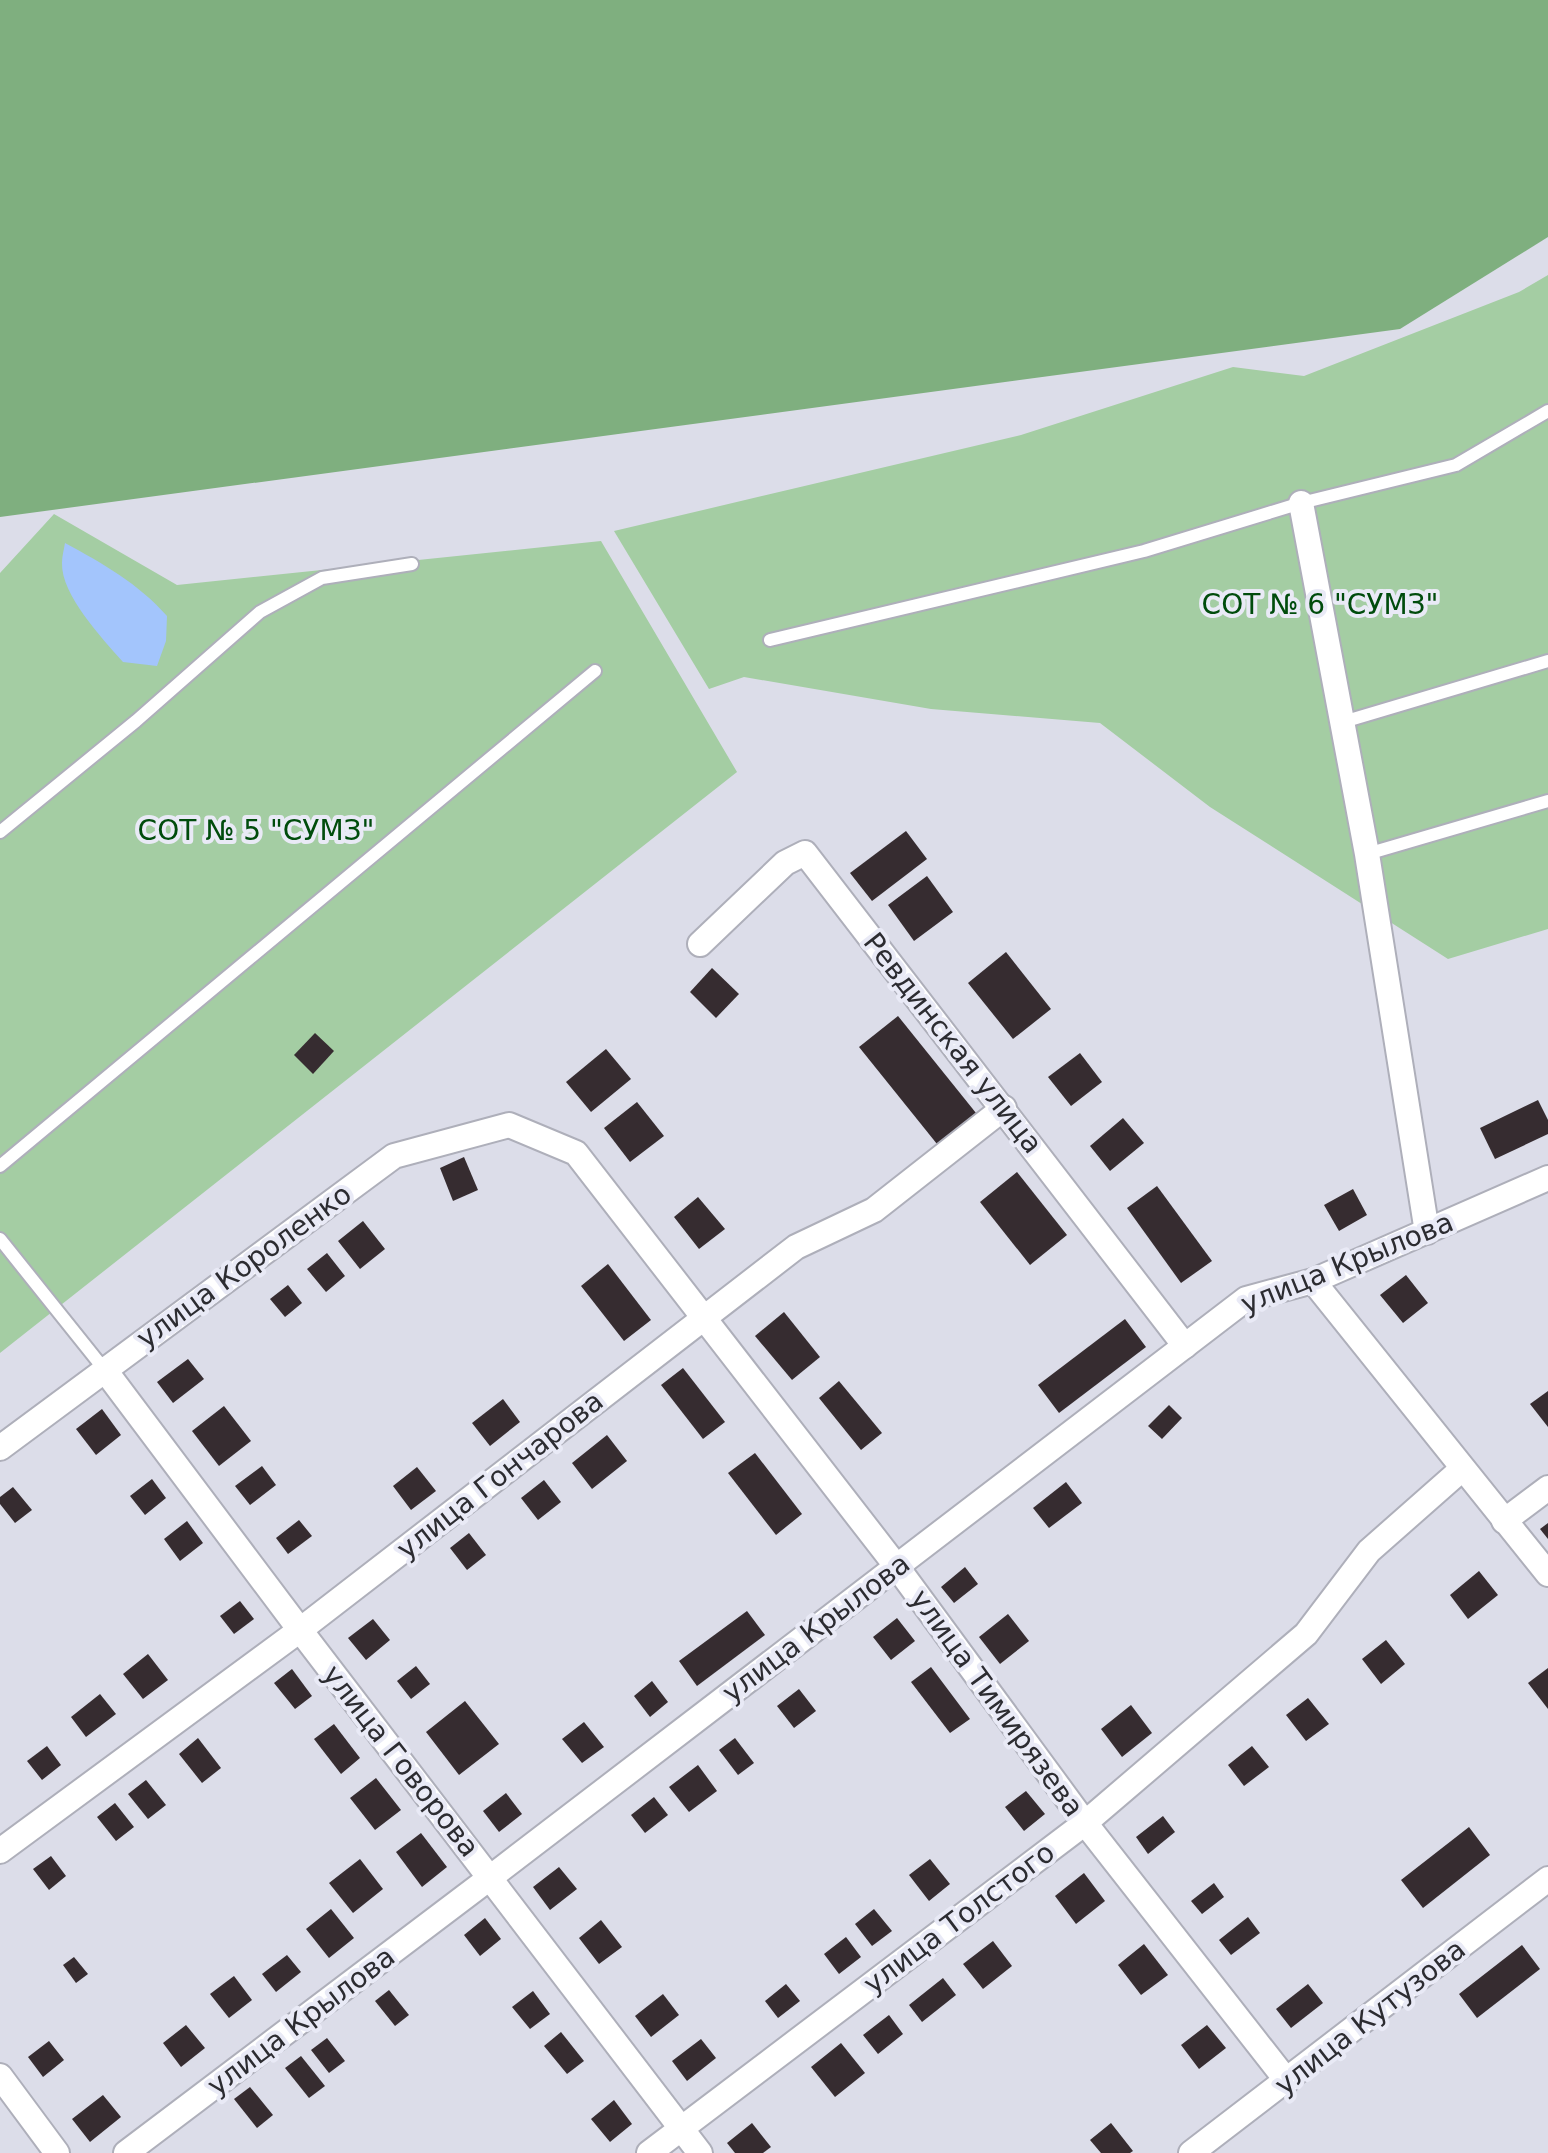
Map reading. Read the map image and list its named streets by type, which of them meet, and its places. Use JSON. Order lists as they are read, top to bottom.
{
  "streets": {
    "street": [
      "Ревдинская улица",
      "улица Крылова",
      "улица Короленко",
      "улица Гончарова",
      "улица Тимирязева",
      "улица Говорова",
      "улица Толстого",
      "улица Кутузова"
    ]
  },
  "crossings": [
    ["Ревдинская улица", "улица Крылова"],
    ["Ревдинская улица", "улица Гончарова"],
    ["улица Крылова", "улица Тимирязева"],
    ["улица Крылова", "улица Говорова"],
    ["улица Короленко", "улица Тимирязева"],
    ["улица Короленко", "улица Говорова"],
    ["улица Гончарова", "улица Тимирязева"],
    ["улица Гончарова", "улица Говорова"],
    ["улица Тимирязева", "улица Толстого"],
    ["улица Тимирязева", "улица Кутузова"],
    ["улица Говорова", "улица Толстого"]
  ],
  "parks": ["СОТ № 6 \"СУМЗ\"", "СОТ № 5 \"СУМЗ\""]
}
